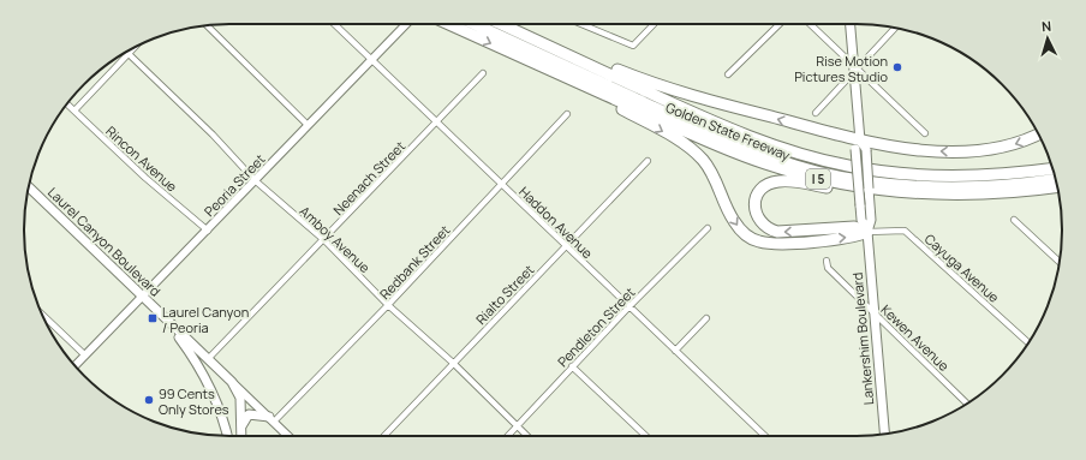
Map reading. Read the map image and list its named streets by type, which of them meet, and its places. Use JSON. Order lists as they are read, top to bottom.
{
  "streets": {
    "highway": ["Golden State Freeway", "I 5"],
    "main road": ["Laurel Canyon Boulevard", "Lankershim Boulevard"],
    "street": [
      "Rincon Avenue",
      "Neenach Street",
      "Peoria Street",
      "Haddon Avenue",
      "Amboy Avenue",
      "Redbank Street",
      "Cayuga Avenue",
      "Rialto Street",
      "Pendleton Street",
      "Kewen Avenue"
    ]
  },
  "crossings": [
    ["Rincon Avenue", "Peoria Street"],
    ["Neenach Street", "Haddon Avenue"],
    ["Neenach Street", "Amboy Avenue"],
    ["Neenach Street", "Laurel Canyon Boulevard"],
    ["Peoria Street", "Haddon Avenue"],
    ["Peoria Street", "Amboy Avenue"],
    ["Peoria Street", "Laurel Canyon Boulevard"],
    ["Haddon Avenue", "Redbank Street"],
    ["Haddon Avenue", "Rialto Street"],
    ["Haddon Avenue", "Pendleton Street"],
    ["Amboy Avenue", "Redbank Street"],
    ["Amboy Avenue", "Rialto Street"],
    ["Amboy Avenue", "Pendleton Street"],
    ["Cayuga Avenue", "Lankershim Boulevard"],
    ["Kewen Avenue", "Lankershim Boulevard"]
  ],
  "places": {
    "other": ["Rise Motion Pictures Studio", "99 Cents Only Stores"],
    "transit": ["Laurel Canyon / Peoria"]
  },
  "north": "top"
}
